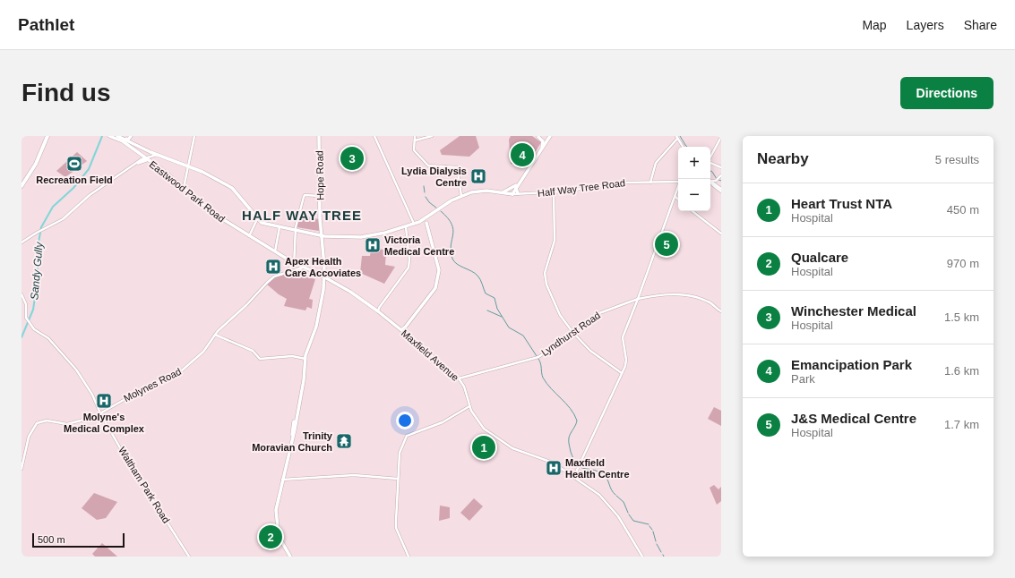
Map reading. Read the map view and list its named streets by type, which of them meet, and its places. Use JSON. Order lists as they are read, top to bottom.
{
  "streets": {
    "main road": [
      "Hope Road",
      "Half Way Tree Road",
      "Eastwood Park Road",
      "Lyndhurst Road",
      "Maxfield Avenue",
      "Molynes Road",
      "Waltham Park Road"
    ]
  },
  "crossings": [
    ["Hope Road", "Half Way Tree Road"],
    ["Hope Road", "Eastwood Park Road"],
    ["Hope Road", "Maxfield Avenue"],
    ["Eastwood Park Road", "Maxfield Avenue"],
    ["Eastwood Park Road", "Molynes Road"],
    ["Lyndhurst Road", "Maxfield Avenue"],
    ["Molynes Road", "Waltham Park Road"]
  ],
  "districts": ["HALF WAY TREE"],
  "water": ["Sandy Gully"],
  "places": {
    "sports": ["Recreation Field"],
    "hospital": [
      "Lydia Dialysis Centre",
      "Victoria Medical Centre",
      "Apex Health Care Accoviates",
      "Molyne's Medical Complex",
      "Maxfield Health Centre"
    ],
    "temple": ["Trinity Moravian Church"]
  },
  "scale_bar": "500 m",
  "page": {
    "header": "Pathlet",
    "nav": ["Map", "Layers", "Share"],
    "buttons": "Directions",
    "title": "Find us",
    "heading": ["Nearby", "5 results"],
    "pins": [
      "4",
      "3",
      "5",
      "1",
      "2"
    ],
    "map_buttons": ["+", "−"],
    "list": [
      {
        "mark": "1",
        "name": "Heart Trust NTA",
        "note": "Hospital",
        "value": "450 m"
      },
      {
        "mark": "2",
        "name": "Qualcare",
        "note": "Hospital",
        "value": "970 m"
      },
      {
        "mark": "3",
        "name": "Winchester Medical",
        "note": "Hospital",
        "value": "1.5 km"
      },
      {
        "mark": "4",
        "name": "Emancipation Park",
        "note": "Park",
        "value": "1.6 km"
      },
      {
        "mark": "5",
        "name": "J&S Medical Centre",
        "note": "Hospital",
        "value": "1.7 km"
      }
    ],
    "scale": "500 m"
  }
}
